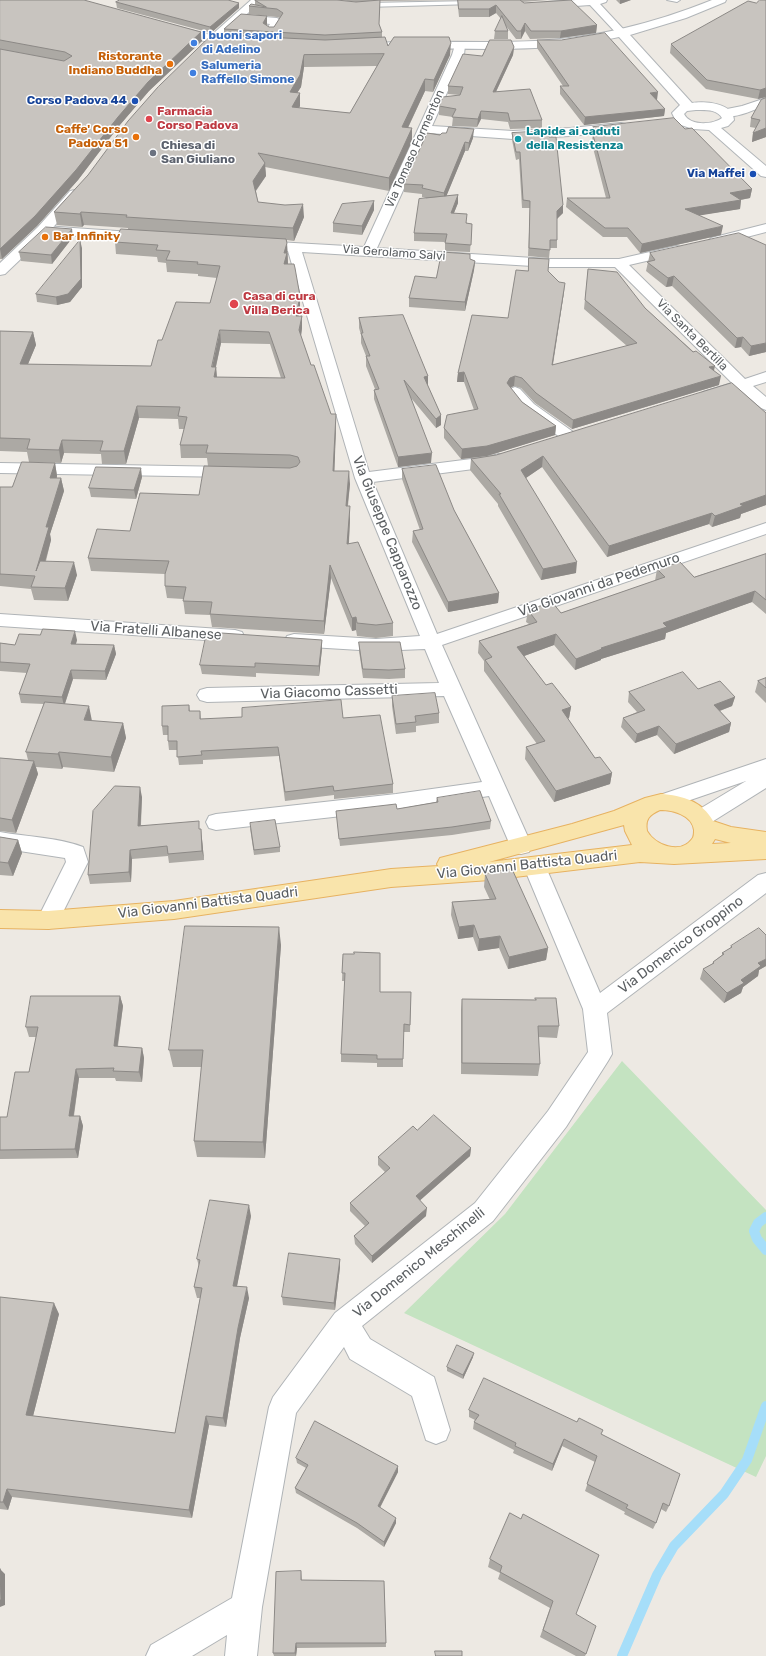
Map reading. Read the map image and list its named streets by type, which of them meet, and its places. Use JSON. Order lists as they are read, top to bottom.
{
  "streets": {
    "main road": ["Via Giovanni Battista Quadri"],
    "street": [
      "Via Tomaso Formenton",
      "Via Gerolamo Salvi",
      "Via Santa Bertilla",
      "Via Giuseppe Capparozzo",
      "Via Giovanni da Pedemuro",
      "Via Fratelli Albanese",
      "Via Giacomo Cassetti",
      "Via Domenico Groppino",
      "Via Domenico Meschinelli"
    ]
  },
  "crossings": [
    ["Via Tomaso Formenton", "Via Gerolamo Salvi"],
    ["Via Gerolamo Salvi", "Via Santa Bertilla"],
    ["Via Gerolamo Salvi", "Via Giuseppe Capparozzo"],
    ["Via Giuseppe Capparozzo", "Via Giovanni da Pedemuro"],
    ["Via Giuseppe Capparozzo", "Via Giacomo Cassetti"],
    ["Via Giuseppe Capparozzo", "Via Giovanni Battista Quadri"],
    ["Via Giovanni Battista Quadri", "Via Domenico Meschinelli"],
    ["Via Domenico Groppino", "Via Domenico Meschinelli"]
  ],
  "places": [
    "I buoni sapori di Adelino",
    "Ristorante Indiano Buddha",
    "Salumeria Raffello Simone",
    "Corso Padova 44",
    "Farmacia Corso Padova",
    "Caffe' Corso Padova 51",
    "Lapide ai caduti della Resistenza",
    "Chiesa di San Giuliano",
    "Via Maffei",
    "Bar Infinity",
    "Casa di cura Villa Berica"
  ]
}
